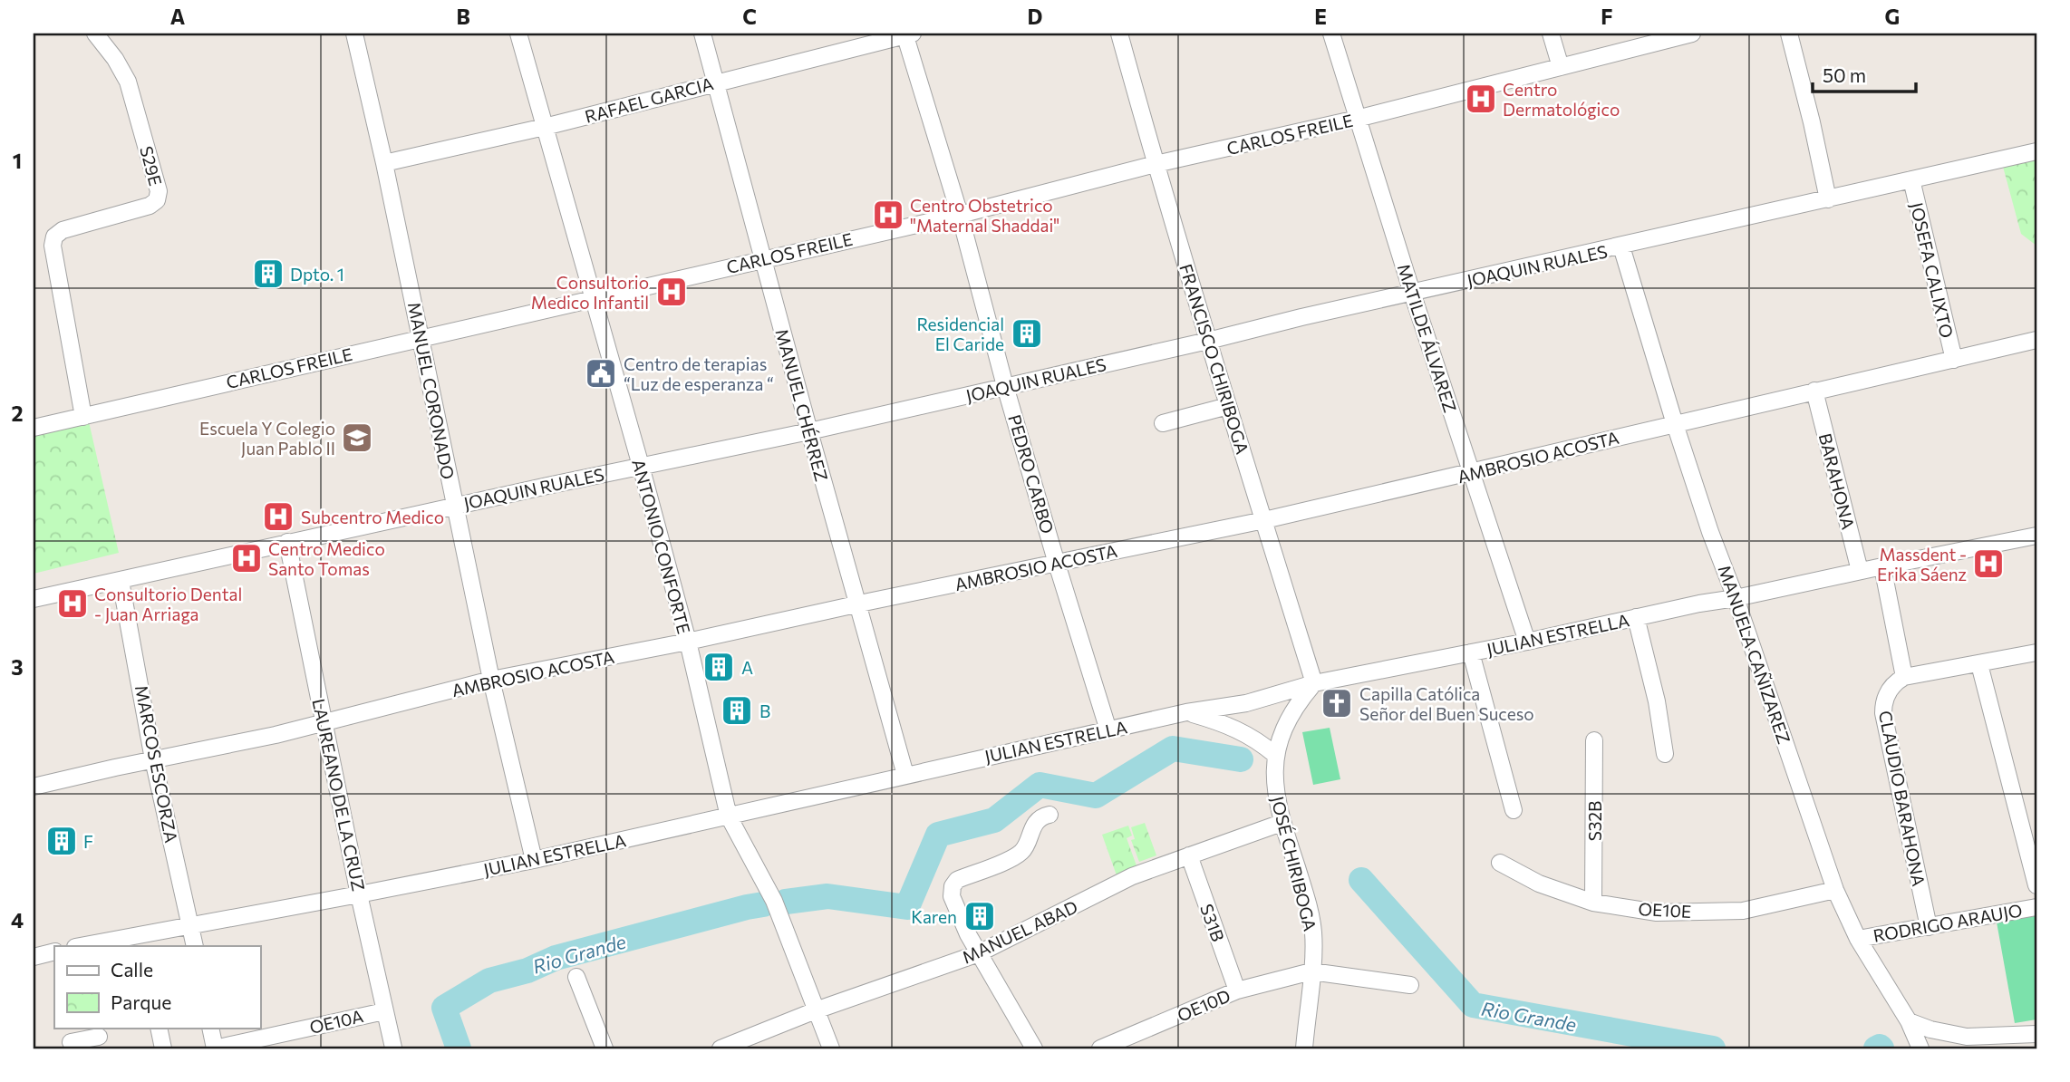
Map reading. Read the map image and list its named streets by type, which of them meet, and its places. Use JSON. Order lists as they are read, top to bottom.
{
  "streets": {
    "street": [
      "RAFAEL GARCIA",
      "CARLOS FREILE",
      "S29E",
      "JOAQUIN RUALES",
      "JOSEFA CALIXTO",
      "MATILDE ÁLVAREZ",
      "FRANCISCO CHIRIBOGA",
      "MANUEL CORONADO",
      "MANUEL CHÉRREZ",
      "AMBROSIO ACOSTA",
      "PEDRO CARBO",
      "BARAHONA",
      "ANTONIO CONFORTE",
      "JULIAN ESTRELLA",
      "MANUELA CAÑIZAREZ",
      "MARCOS ESCORZA",
      "LAUREANO DE LA CRUZ",
      "CLAUDIO BARAHONA",
      "S32B",
      "JOSÉ CHIRIBOGA",
      "OE10E",
      "S31B",
      "RODRIGO ARAUJO",
      "MANUEL ABAD",
      "OE10D",
      "OE10A"
    ]
  },
  "crossings": [
    ["RAFAEL GARCIA", "MANUEL CORONADO"],
    ["RAFAEL GARCIA", "MANUEL CHÉRREZ"],
    ["RAFAEL GARCIA", "PEDRO CARBO"],
    ["RAFAEL GARCIA", "ANTONIO CONFORTE"],
    ["CARLOS FREILE", "S29E"],
    ["CARLOS FREILE", "MATILDE ÁLVAREZ"],
    ["CARLOS FREILE", "FRANCISCO CHIRIBOGA"],
    ["CARLOS FREILE", "MANUEL CORONADO"],
    ["CARLOS FREILE", "MANUEL CHÉRREZ"],
    ["CARLOS FREILE", "PEDRO CARBO"],
    ["CARLOS FREILE", "ANTONIO CONFORTE"],
    ["JOAQUIN RUALES", "JOSEFA CALIXTO"],
    ["JOAQUIN RUALES", "MATILDE ÁLVAREZ"],
    ["JOAQUIN RUALES", "FRANCISCO CHIRIBOGA"],
    ["JOAQUIN RUALES", "MANUEL CORONADO"],
    ["JOAQUIN RUALES", "MANUEL CHÉRREZ"],
    ["JOAQUIN RUALES", "PEDRO CARBO"],
    ["JOAQUIN RUALES", "ANTONIO CONFORTE"],
    ["JOAQUIN RUALES", "MANUELA CAÑIZAREZ"],
    ["JOAQUIN RUALES", "MARCOS ESCORZA"],
    ["JOAQUIN RUALES", "LAUREANO DE LA CRUZ"],
    ["JOSEFA CALIXTO", "AMBROSIO ACOSTA"],
    ["MATILDE ÁLVAREZ", "AMBROSIO ACOSTA"],
    ["MATILDE ÁLVAREZ", "JULIAN ESTRELLA"],
    ["FRANCISCO CHIRIBOGA", "AMBROSIO ACOSTA"],
    ["FRANCISCO CHIRIBOGA", "JULIAN ESTRELLA"],
    ["FRANCISCO CHIRIBOGA", "JOSÉ CHIRIBOGA"],
    ["MANUEL CORONADO", "AMBROSIO ACOSTA"],
    ["MANUEL CORONADO", "JULIAN ESTRELLA"],
    ["MANUEL CHÉRREZ", "AMBROSIO ACOSTA"],
    ["MANUEL CHÉRREZ", "JULIAN ESTRELLA"],
    ["AMBROSIO ACOSTA", "PEDRO CARBO"],
    ["AMBROSIO ACOSTA", "BARAHONA"],
    ["AMBROSIO ACOSTA", "ANTONIO CONFORTE"],
    ["AMBROSIO ACOSTA", "MANUELA CAÑIZAREZ"],
    ["AMBROSIO ACOSTA", "MARCOS ESCORZA"],
    ["AMBROSIO ACOSTA", "LAUREANO DE LA CRUZ"],
    ["PEDRO CARBO", "JULIAN ESTRELLA"],
    ["BARAHONA", "JULIAN ESTRELLA"],
    ["ANTONIO CONFORTE", "JULIAN ESTRELLA"],
    ["ANTONIO CONFORTE", "MANUEL ABAD"],
    ["JULIAN ESTRELLA", "MANUELA CAÑIZAREZ"],
    ["JULIAN ESTRELLA", "MARCOS ESCORZA"],
    ["JULIAN ESTRELLA", "LAUREANO DE LA CRUZ"],
    ["JULIAN ESTRELLA", "JOSÉ CHIRIBOGA"],
    ["MANUELA CAÑIZAREZ", "OE10E"],
    ["MANUELA CAÑIZAREZ", "RODRIGO ARAUJO"],
    ["LAUREANO DE LA CRUZ", "OE10A"],
    ["CLAUDIO BARAHONA", "RODRIGO ARAUJO"],
    ["S32B", "OE10E"],
    ["JOSÉ CHIRIBOGA", "MANUEL ABAD"],
    ["JOSÉ CHIRIBOGA", "OE10D"],
    ["S31B", "MANUEL ABAD"],
    ["S31B", "OE10D"]
  ],
  "water": ["Rio Grande"],
  "places": {
    "hospital": [
      "Centro Dermatológico",
      "Centro Obstetrico \"Maternal Shaddai\"",
      "Consultorio Medico Infantil",
      "Subcentro Medico",
      "Centro Medico Santo Tomas",
      "Massdent - Erika Sáenz",
      "Consultorio Dental - Juan Arriaga"
    ],
    "building": [
      "Dpto. 1",
      "Residencial El Caride",
      "A",
      "B",
      "F",
      "Karen"
    ],
    "public building": ["Centro de terapias “Luz de esperanza “"],
    "school or university": ["Escuela Y Colegio Juan Pablo II"],
    "church": ["Capilla Católica Señor del Buen Suceso"]
  },
  "legend": ["Calle", "Parque"],
  "scale_bar": "50 m",
  "grid": {
    "columns": [
      "A",
      "B",
      "C",
      "D",
      "E",
      "F",
      "G"
    ],
    "rows": [
      "1",
      "2",
      "3",
      "4"
    ]
  }
}
